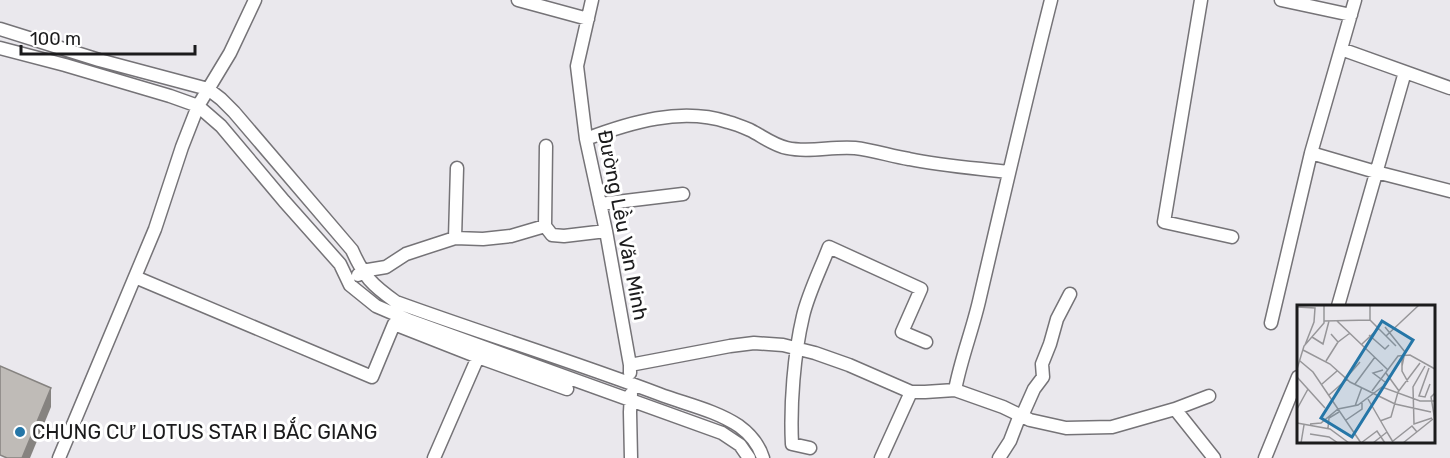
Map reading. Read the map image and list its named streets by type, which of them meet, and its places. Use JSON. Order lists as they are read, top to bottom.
{
  "streets": {
    "street": ["Đường Lều Văn Minh"]
  },
  "places": ["CHUNG CƯ LOTUS STAR I BẮC GIANG"],
  "scale_bar": "100 m"
}
